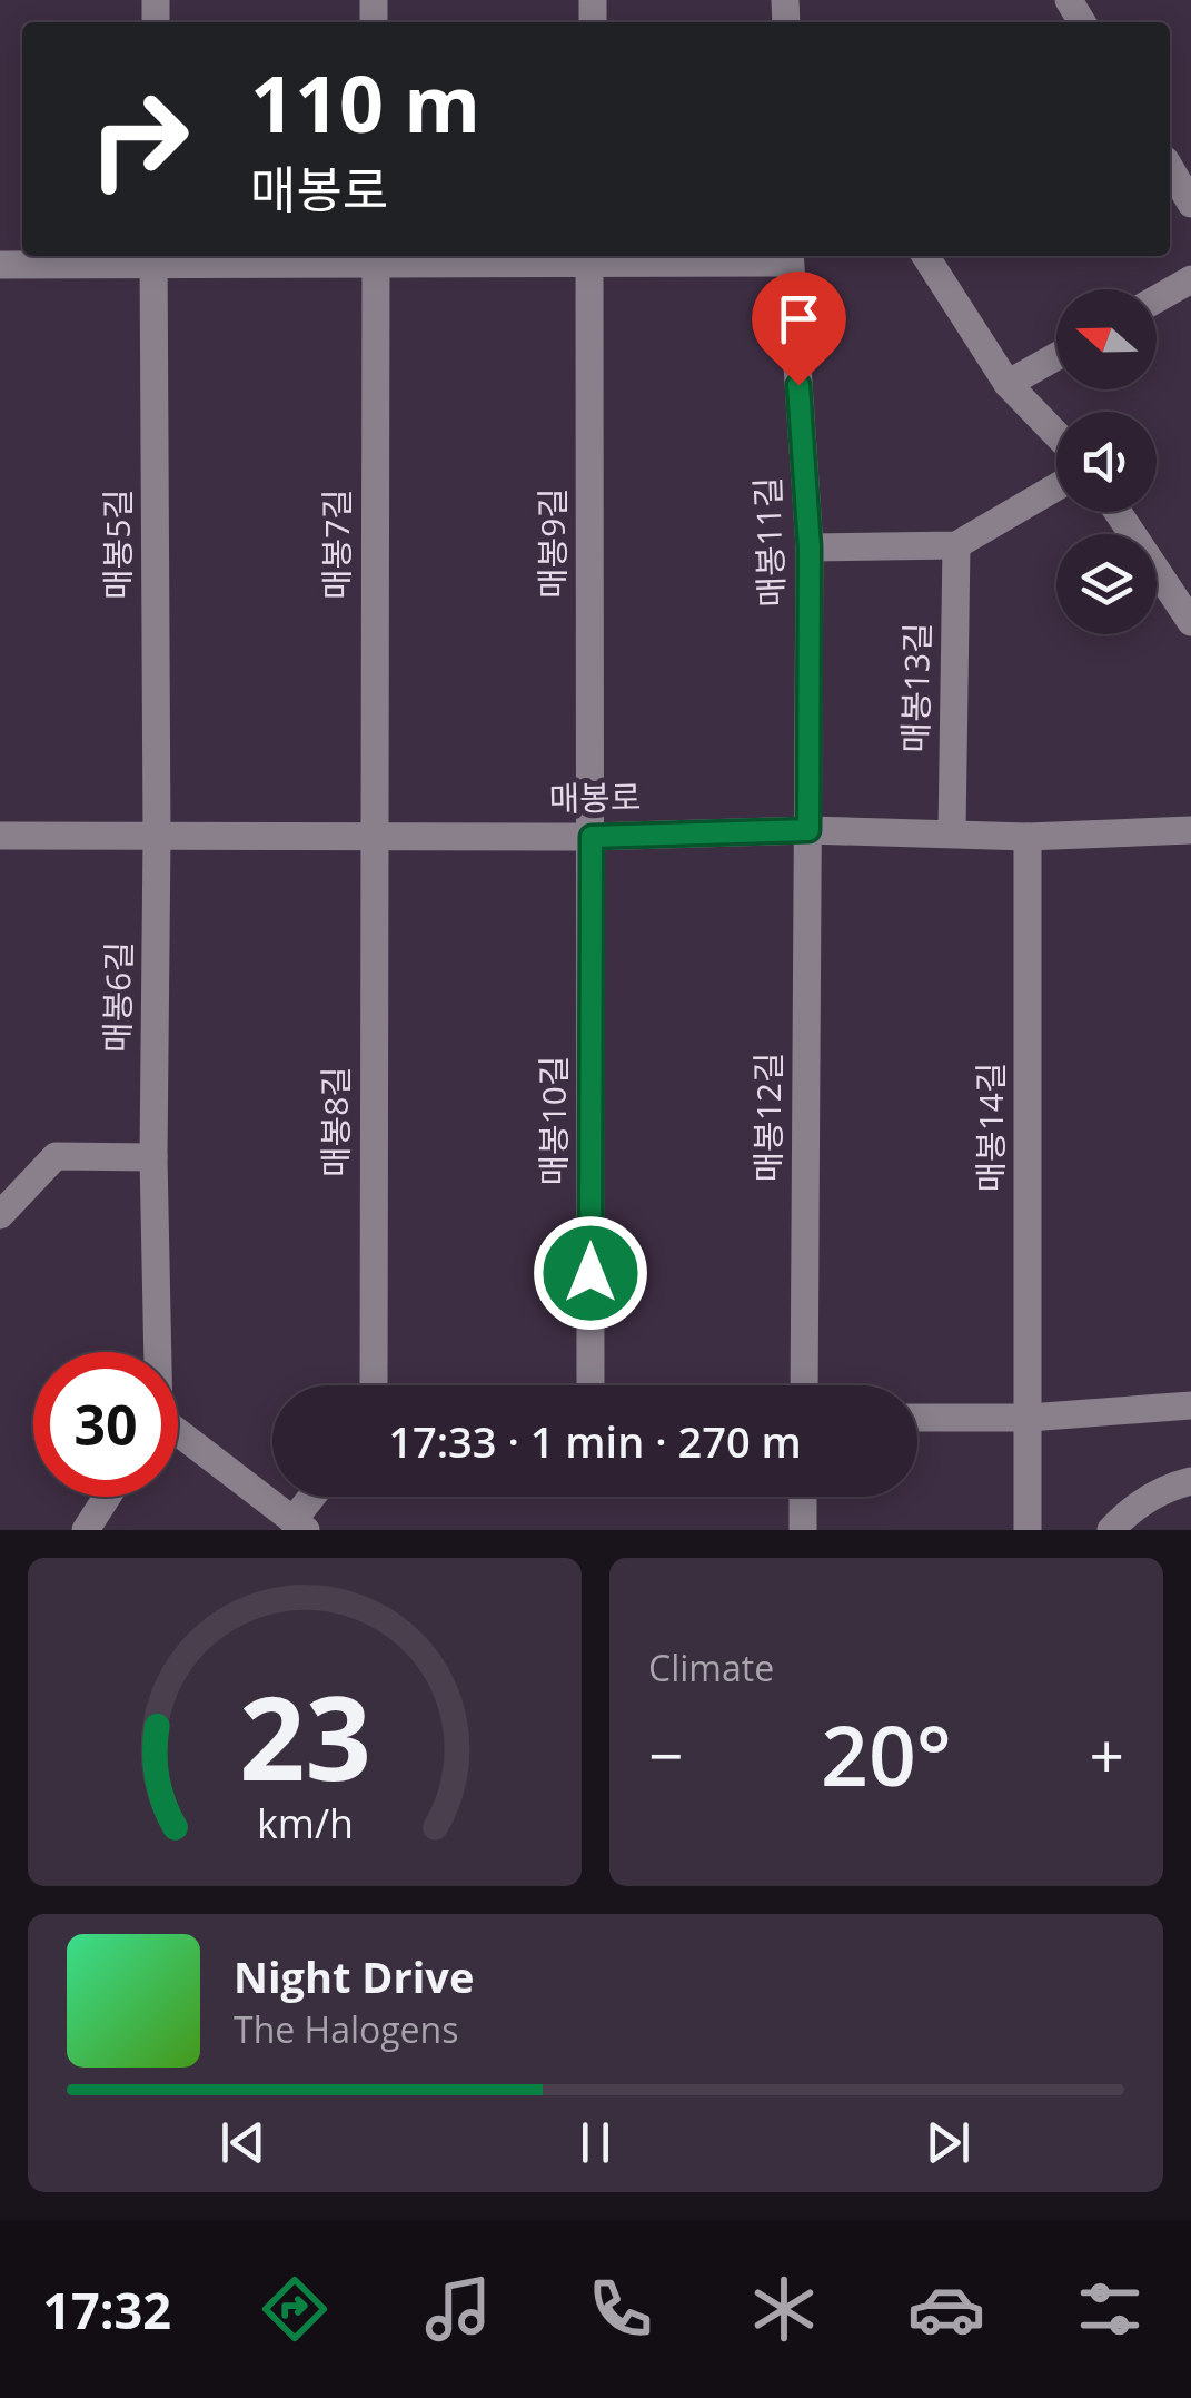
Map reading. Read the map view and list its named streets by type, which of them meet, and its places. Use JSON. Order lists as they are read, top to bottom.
{
  "streets": {
    "street": [
      "매봉11길",
      "매봉9길",
      "매봉5길",
      "매봉7길",
      "매봉13길",
      "매봉로",
      "매봉6길",
      "매봉12길",
      "매봉10길",
      "매봉8길",
      "매봉14길"
    ]
  },
  "crossings": [
    ["매봉11길", "매봉로"],
    ["매봉11길", "매봉12길"],
    ["매봉9길", "매봉로"],
    ["매봉9길", "매봉10길"],
    ["매봉5길", "매봉로"],
    ["매봉5길", "매봉6길"],
    ["매봉7길", "매봉로"],
    ["매봉7길", "매봉8길"],
    ["매봉13길", "매봉로"],
    ["매봉로", "매봉6길"],
    ["매봉로", "매봉12길"],
    ["매봉로", "매봉10길"],
    ["매봉로", "매봉8길"],
    ["매봉로", "매봉14길"]
  ],
  "north": "left",
  "page": {
    "turn": ["110 m", "매봉로"],
    "limit": "30",
    "trip": "17:33 · 1 min · 270 m",
    "tile": "Climate",
    "heat": ["−", "20°", "+"],
    "song": ["Night Drive", "The Halogens"],
    "tabs": "17:32",
    "gauge": ["23", "km/h"]
  }
}
